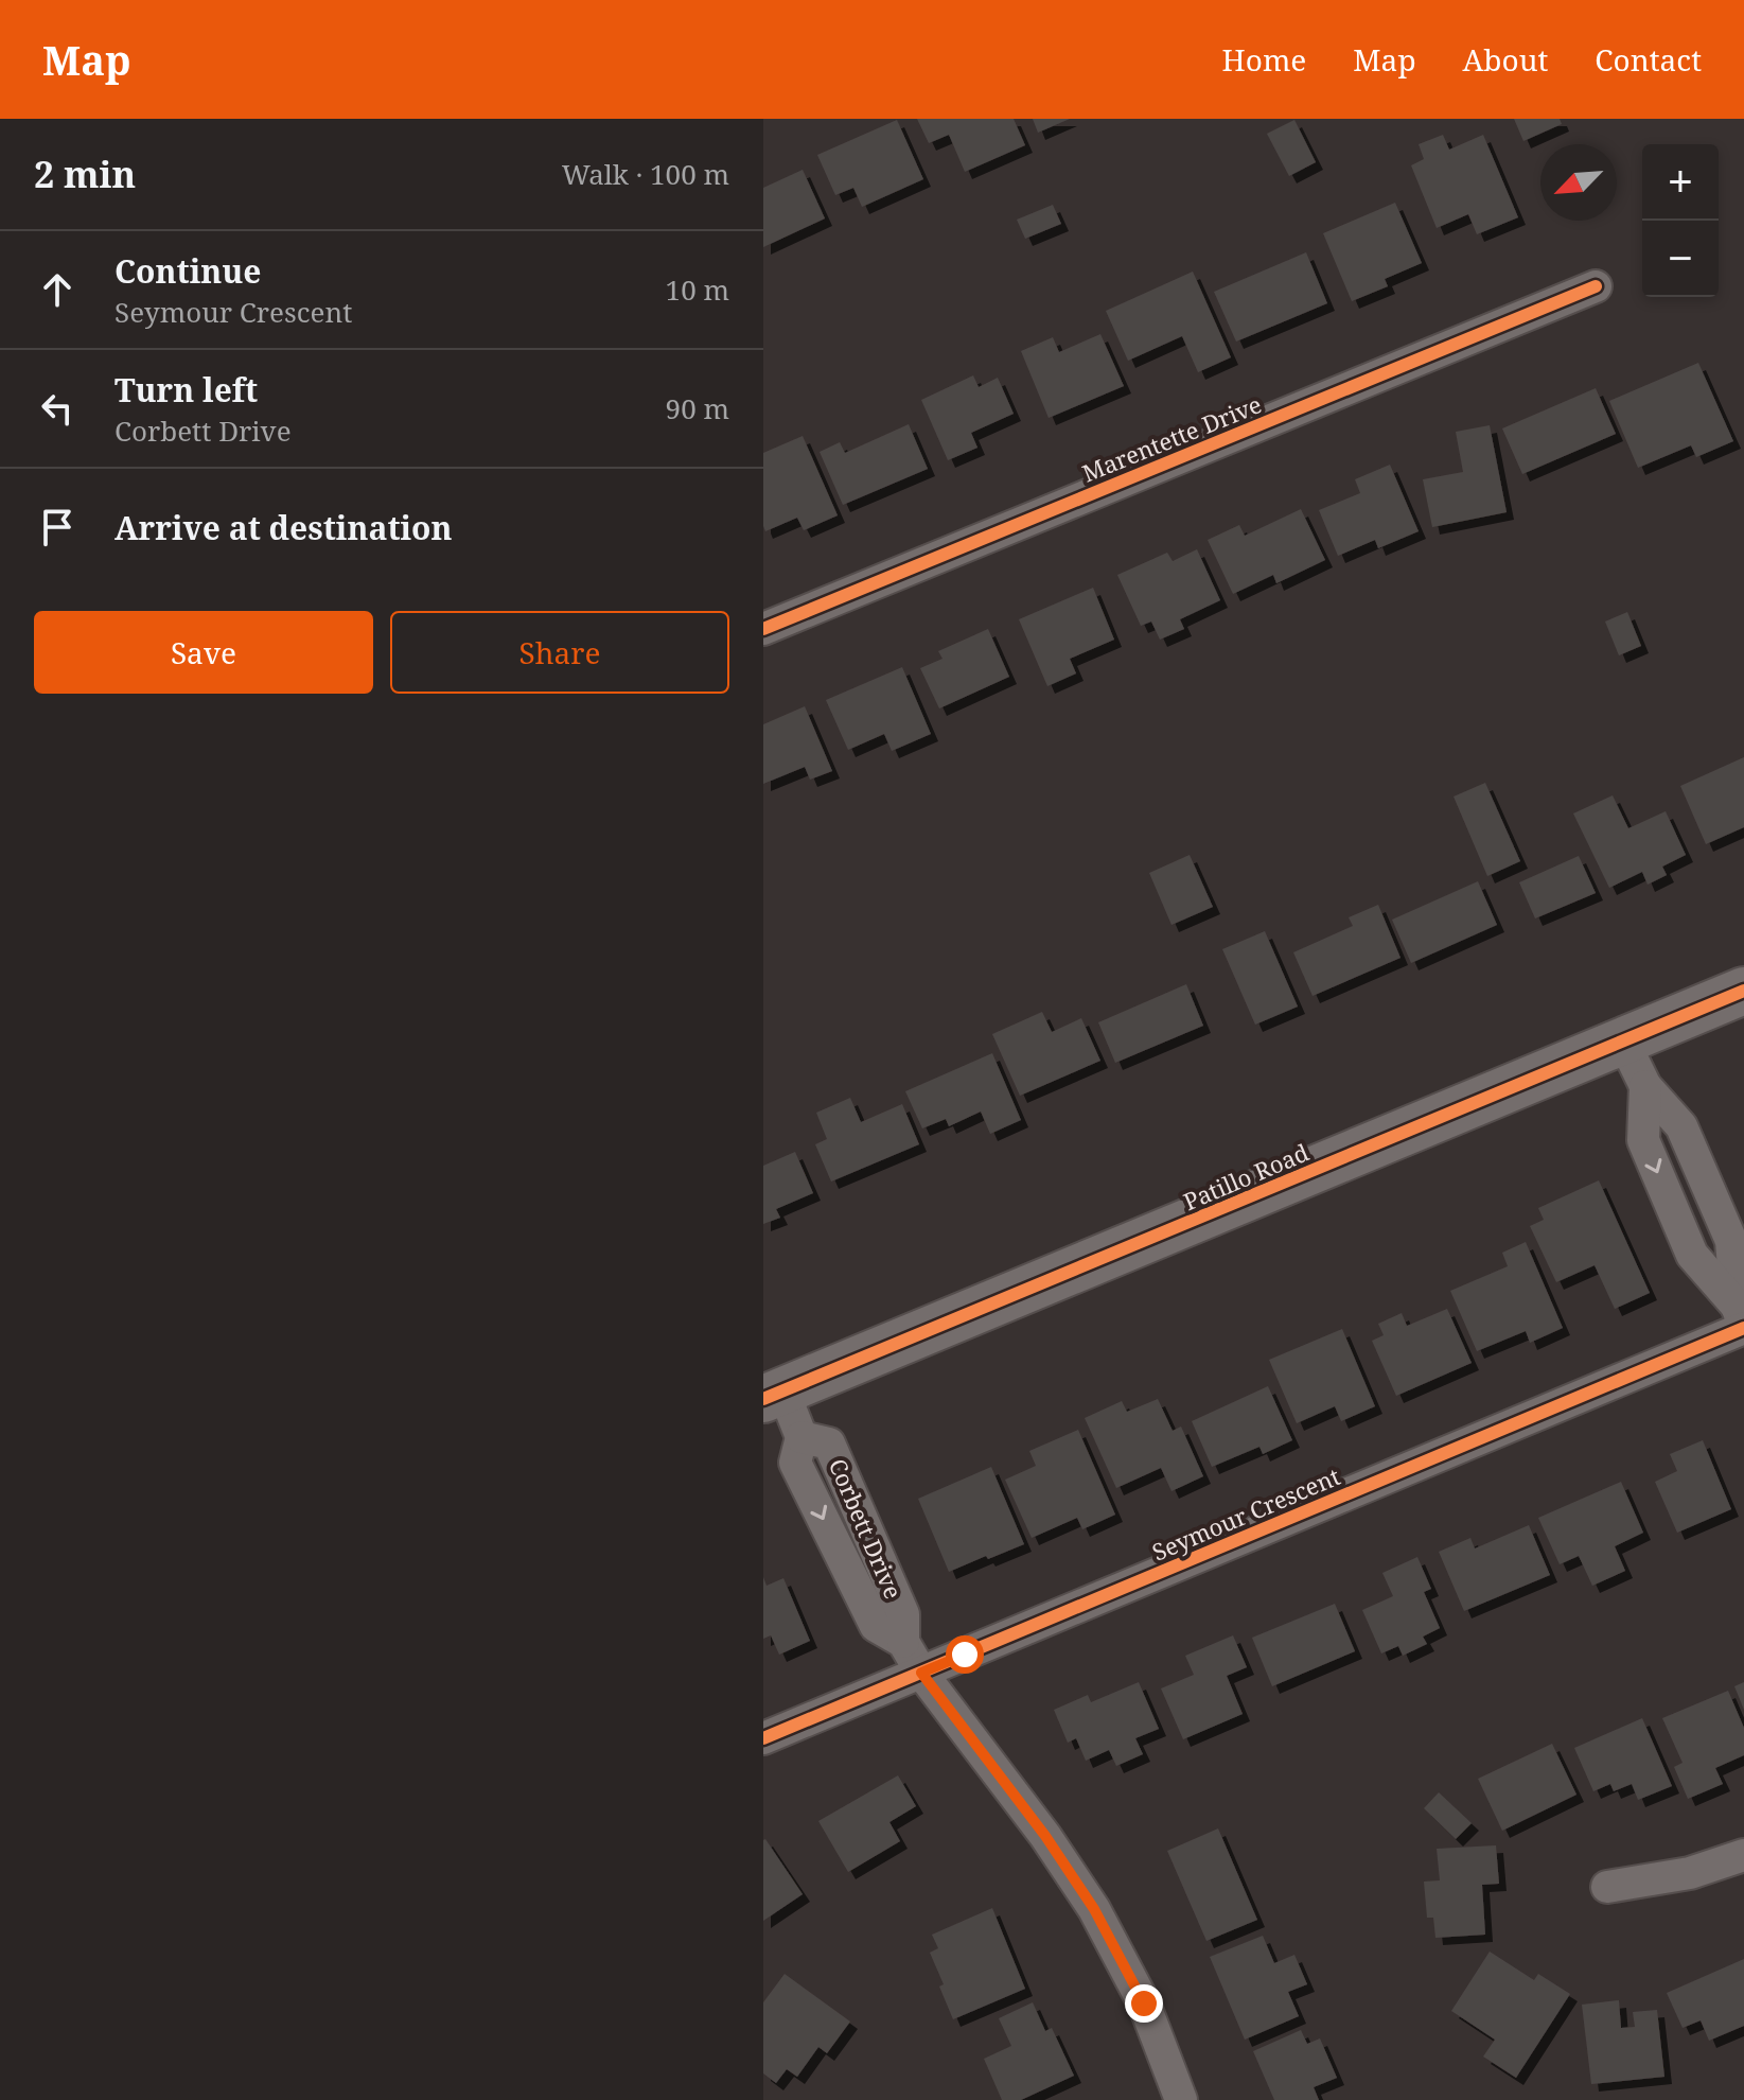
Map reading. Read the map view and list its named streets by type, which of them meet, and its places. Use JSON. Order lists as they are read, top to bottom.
{
  "streets": {
    "street": [
      "Marentette Drive",
      "Patillo Road",
      "Seymour Crescent",
      "Corbett Drive"
    ]
  },
  "crossings": [
    ["Patillo Road", "Corbett Drive"],
    ["Seymour Crescent", "Corbett Drive"]
  ],
  "north": "bottom left",
  "page": {
    "header": "Map",
    "nav": [
      "Home",
      "Map",
      "About",
      "Contact"
    ],
    "heading": ["2 min", "Walk · 100 m"],
    "map_buttons": ["+", "−"],
    "list": [
      ["Continue", "Seymour Crescent", "10 m"],
      ["Turn left", "Corbett Drive", "90 m"],
      "Arrive at destination"
    ],
    "buttons": ["Save", "Share"]
  }
}
